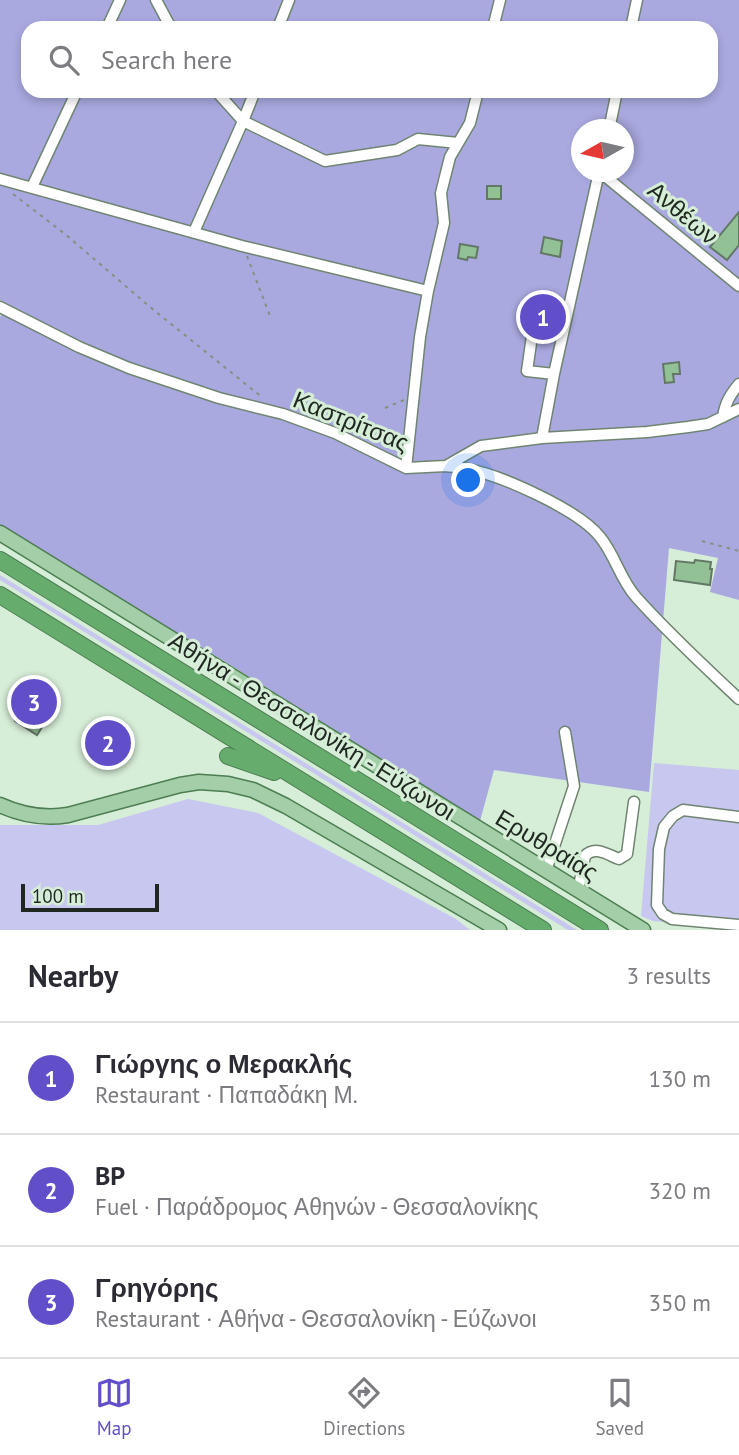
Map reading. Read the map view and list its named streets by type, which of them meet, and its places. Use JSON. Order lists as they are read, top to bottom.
{
  "streets": {
    "highway": ["Αθήνα - Θεσσαλονίκη - Εύζωνοι"],
    "main road": ["Ερυθραίας"],
    "street": ["Ανθέων", "Καστρίτσας"]
  },
  "scale_bar": "100 m",
  "north": "left",
  "page": {
    "search": "Search here",
    "pins": ["1", "3", "2"],
    "scale": "100 m",
    "heading": ["Nearby", "3 results"],
    "list": [
      {
        "mark": "1",
        "name": "Γιώργης ο Μερακλής",
        "note": "Restaurant · Παπαδάκη Μ.",
        "value": "130 m"
      },
      {
        "mark": "2",
        "name": "BP",
        "note": "Fuel · Παράδρομος Αθηνών - Θεσσαλονίκης",
        "value": "320 m"
      },
      {
        "mark": "3",
        "name": "Γρηγόρης",
        "note": "Restaurant · Αθήνα - Θεσσαλονίκη - Εύζωνοι",
        "value": "350 m"
      }
    ],
    "nav": ["Map", "Directions", "Saved"]
  }
}
